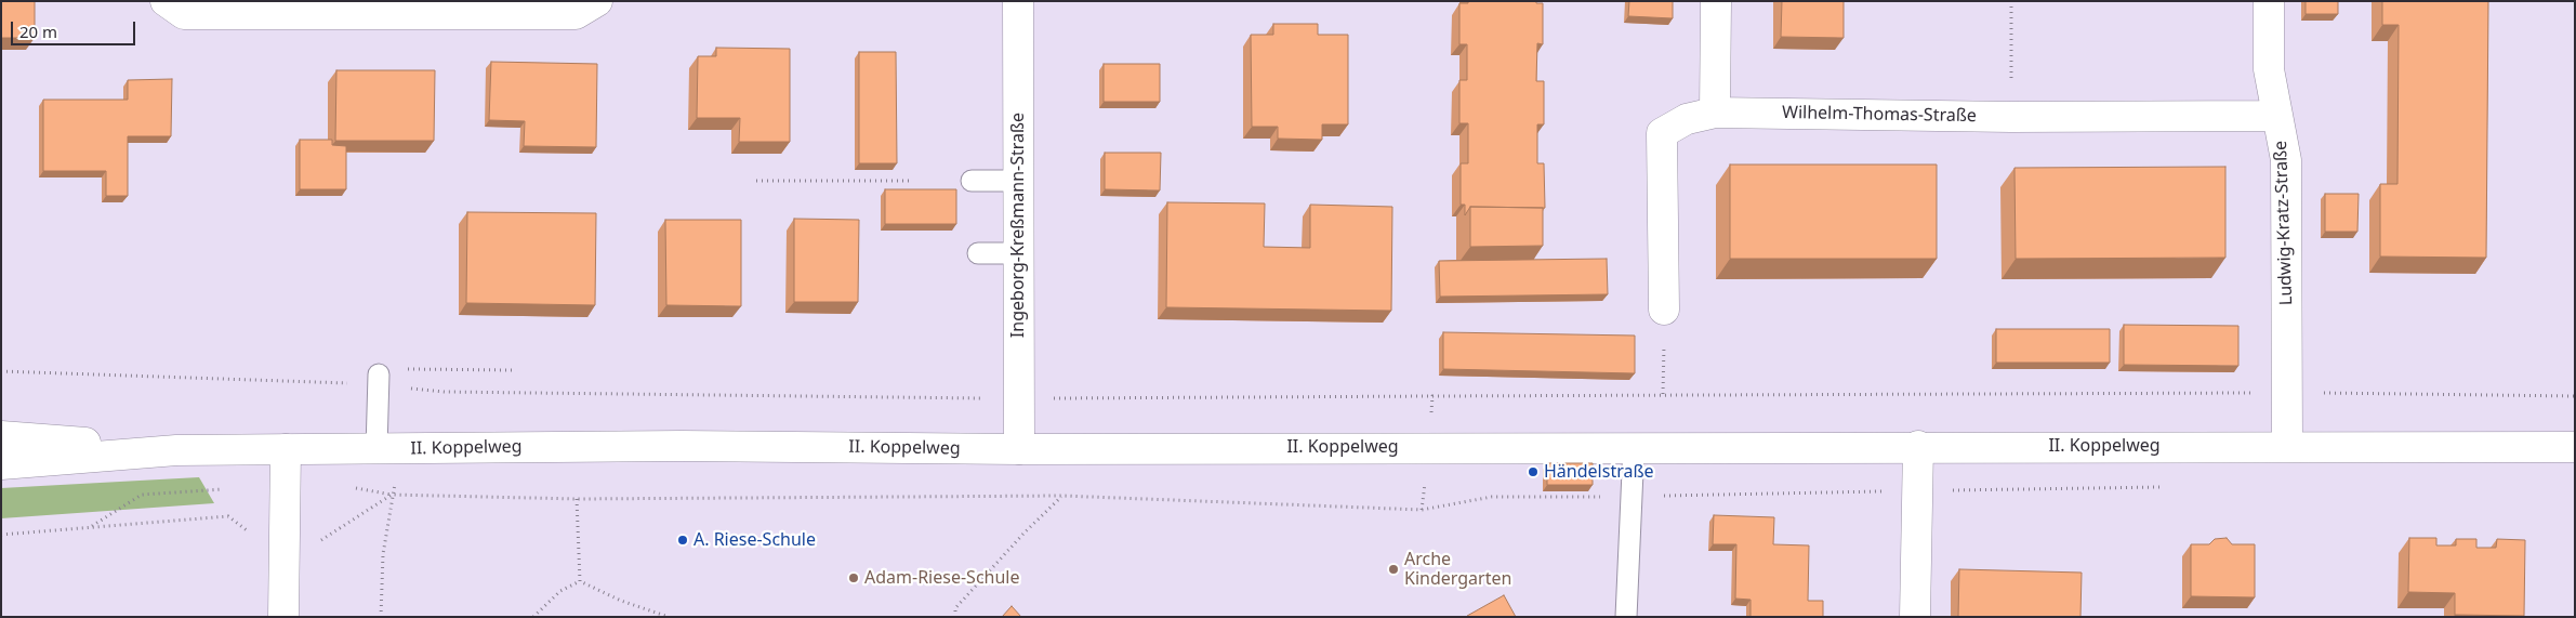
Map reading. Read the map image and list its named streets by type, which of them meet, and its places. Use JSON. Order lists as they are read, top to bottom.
{
  "streets": {
    "street": [
      "Wilhelm-Thomas-Straße",
      "Ludwig-Kratz-Straße",
      "Ingeborg-Kreßmann-Straße",
      "II. Koppelweg"
    ]
  },
  "crossings": [
    ["Wilhelm-Thomas-Straße", "Ludwig-Kratz-Straße"],
    ["Ludwig-Kratz-Straße", "II. Koppelweg"],
    ["Ingeborg-Kreßmann-Straße", "II. Koppelweg"]
  ],
  "places": [
    "Händelstraße",
    "A. Riese-Schule",
    "Arche Kindergarten",
    "Adam-Riese-Schule"
  ],
  "scale_bar": "20 m"
}
